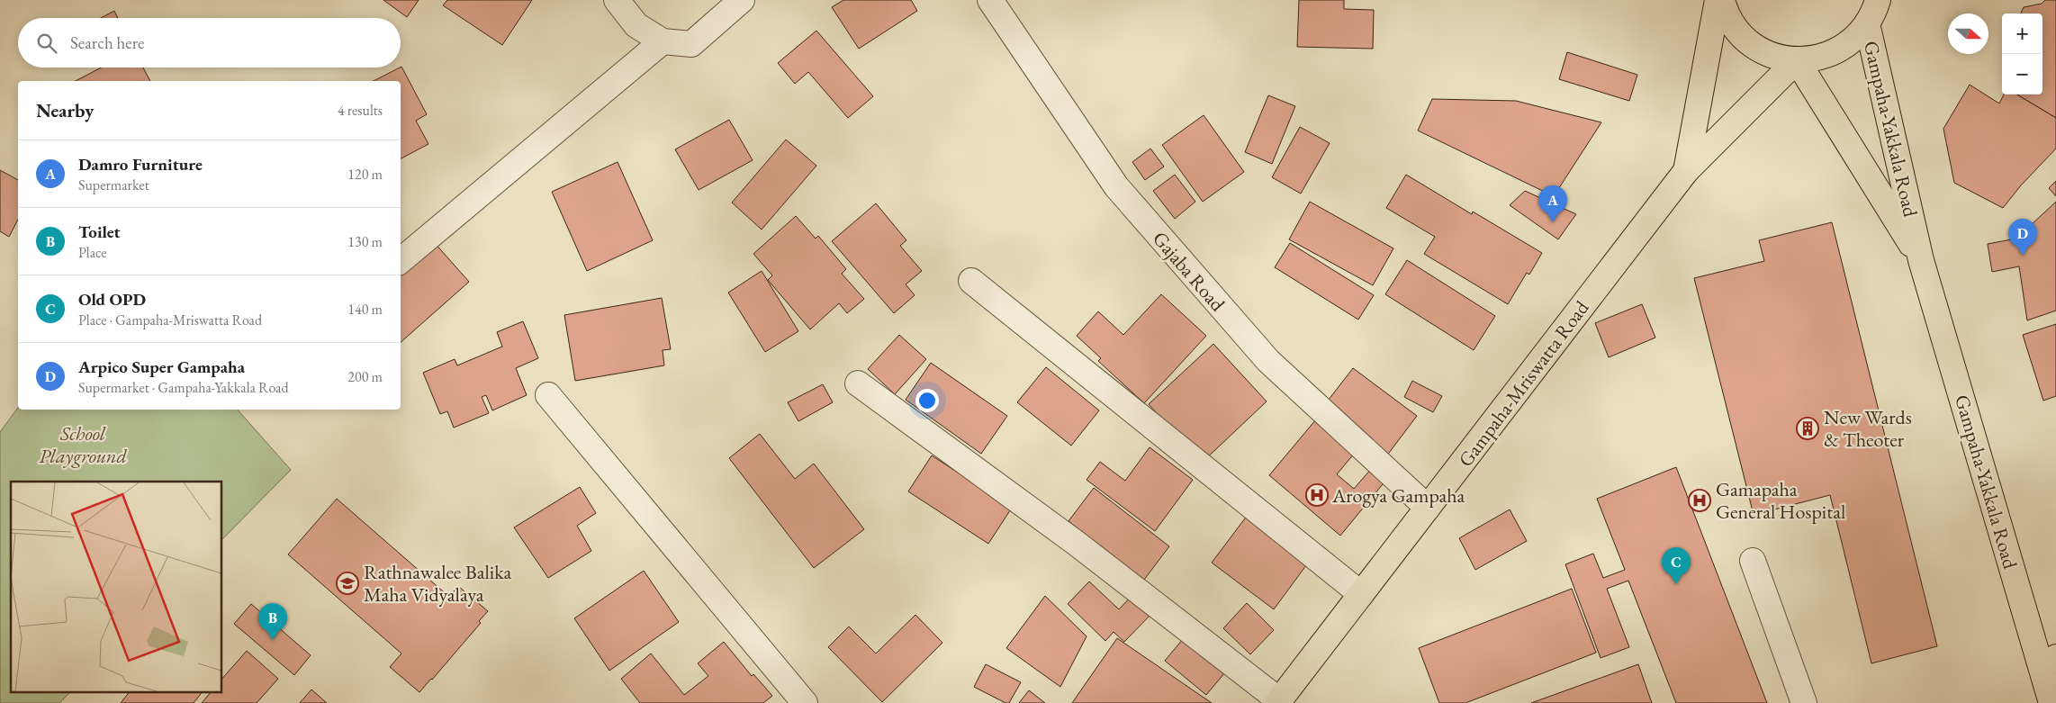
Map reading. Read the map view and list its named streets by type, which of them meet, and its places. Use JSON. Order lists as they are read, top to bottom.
{
  "streets": {
    "main road": ["Gampaha-Yakkala Road", "Gampaha-Mriswatta Road"],
    "street": ["Gajaba Road"]
  },
  "crossings": [
    ["Gampaha-Yakkala Road", "Gampaha-Mriswatta Road"],
    ["Gajaba Road", "Gampaha-Mriswatta Road"]
  ],
  "parks": ["School Playground"],
  "places": {
    "building": ["New Wards & Theoter"],
    "hospital": ["Arogya Gampaha", "Gamapaha General Hospital"],
    "school or university": ["Rathnawalee Balika Maha Vidyalaya"]
  },
  "north": "right",
  "page": {
    "map_buttons": ["+", "−"],
    "search": "Search here",
    "heading": ["Nearby", "4 results"],
    "list": [
      {
        "mark": "A",
        "name": "Damro Furniture",
        "note": "Supermarket",
        "value": "120 m"
      },
      {
        "mark": "B",
        "name": "Toilet",
        "note": "Place",
        "value": "130 m"
      },
      {
        "mark": "C",
        "name": "Old OPD",
        "note": "Place · Gampaha-Mriswatta Road",
        "value": "140 m"
      },
      {
        "mark": "D",
        "name": "Arpico Super Gampaha",
        "note": "Supermarket · Gampaha-Yakkala Road",
        "value": "200 m"
      }
    ],
    "pins": [
      "A",
      "D",
      "C",
      "B"
    ]
  }
}
